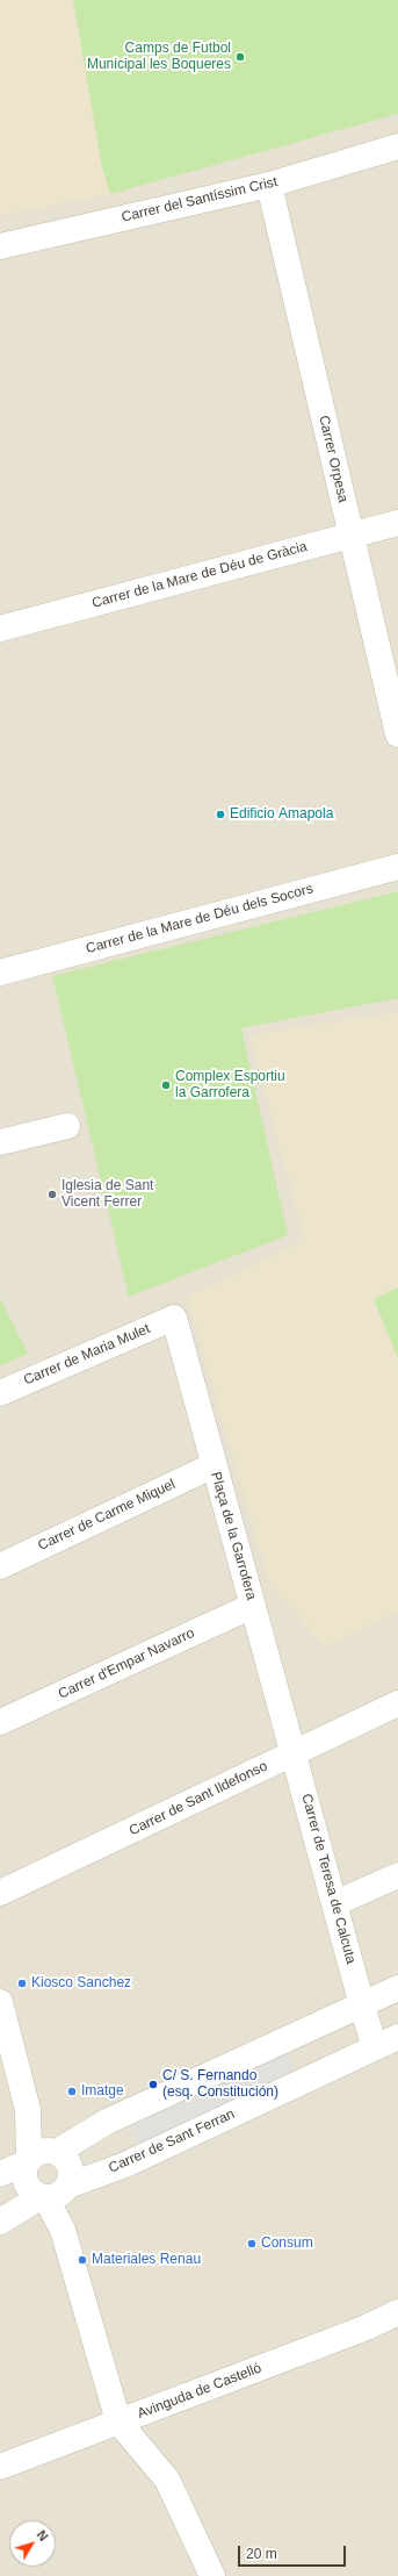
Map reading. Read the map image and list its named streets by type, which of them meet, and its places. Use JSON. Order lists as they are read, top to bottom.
{
  "streets": {
    "street": [
      "Carrer del Santíssim Crist",
      "Carrer Orpesa",
      "Carrer de la Mare de Déu de Gràcia",
      "Carrer de la Mare de Déu dels Socors",
      "Carrer de Maria Mulet",
      "Carrer de Carme Miquel",
      "Plaça de la Garrofera",
      "Carrer d'Empar Navarro",
      "Carrer de Sant Ildefonso",
      "Carrer de Teresa de Calcuta",
      "Carrer de Sant Ferran",
      "Avinguda de Castelló"
    ]
  },
  "crossings": [
    ["Carrer del Santíssim Crist", "Carrer Orpesa"],
    ["Carrer Orpesa", "Carrer de la Mare de Déu de Gràcia"],
    ["Carrer de Maria Mulet", "Plaça de la Garrofera"],
    ["Carrer de Carme Miquel", "Plaça de la Garrofera"],
    ["Plaça de la Garrofera", "Carrer d'Empar Navarro"],
    ["Plaça de la Garrofera", "Carrer de Sant Ildefonso"],
    ["Plaça de la Garrofera", "Carrer de Teresa de Calcuta"],
    ["Carrer de Sant Ildefonso", "Carrer de Teresa de Calcuta"]
  ],
  "places": [
    "Camps de Futbol Municipal les Boqueres",
    "Edificio Amapola",
    "Complex Esportiu la Garrofera",
    "Iglesia de Sant Vicent Ferrer",
    "Kiosco Sanchez",
    "C/ S. Fernando (esq. Constitución)",
    "Imatge",
    "Consum",
    "Materiales Renau"
  ],
  "scale_bar": "20 m",
  "north": "top right"
}
